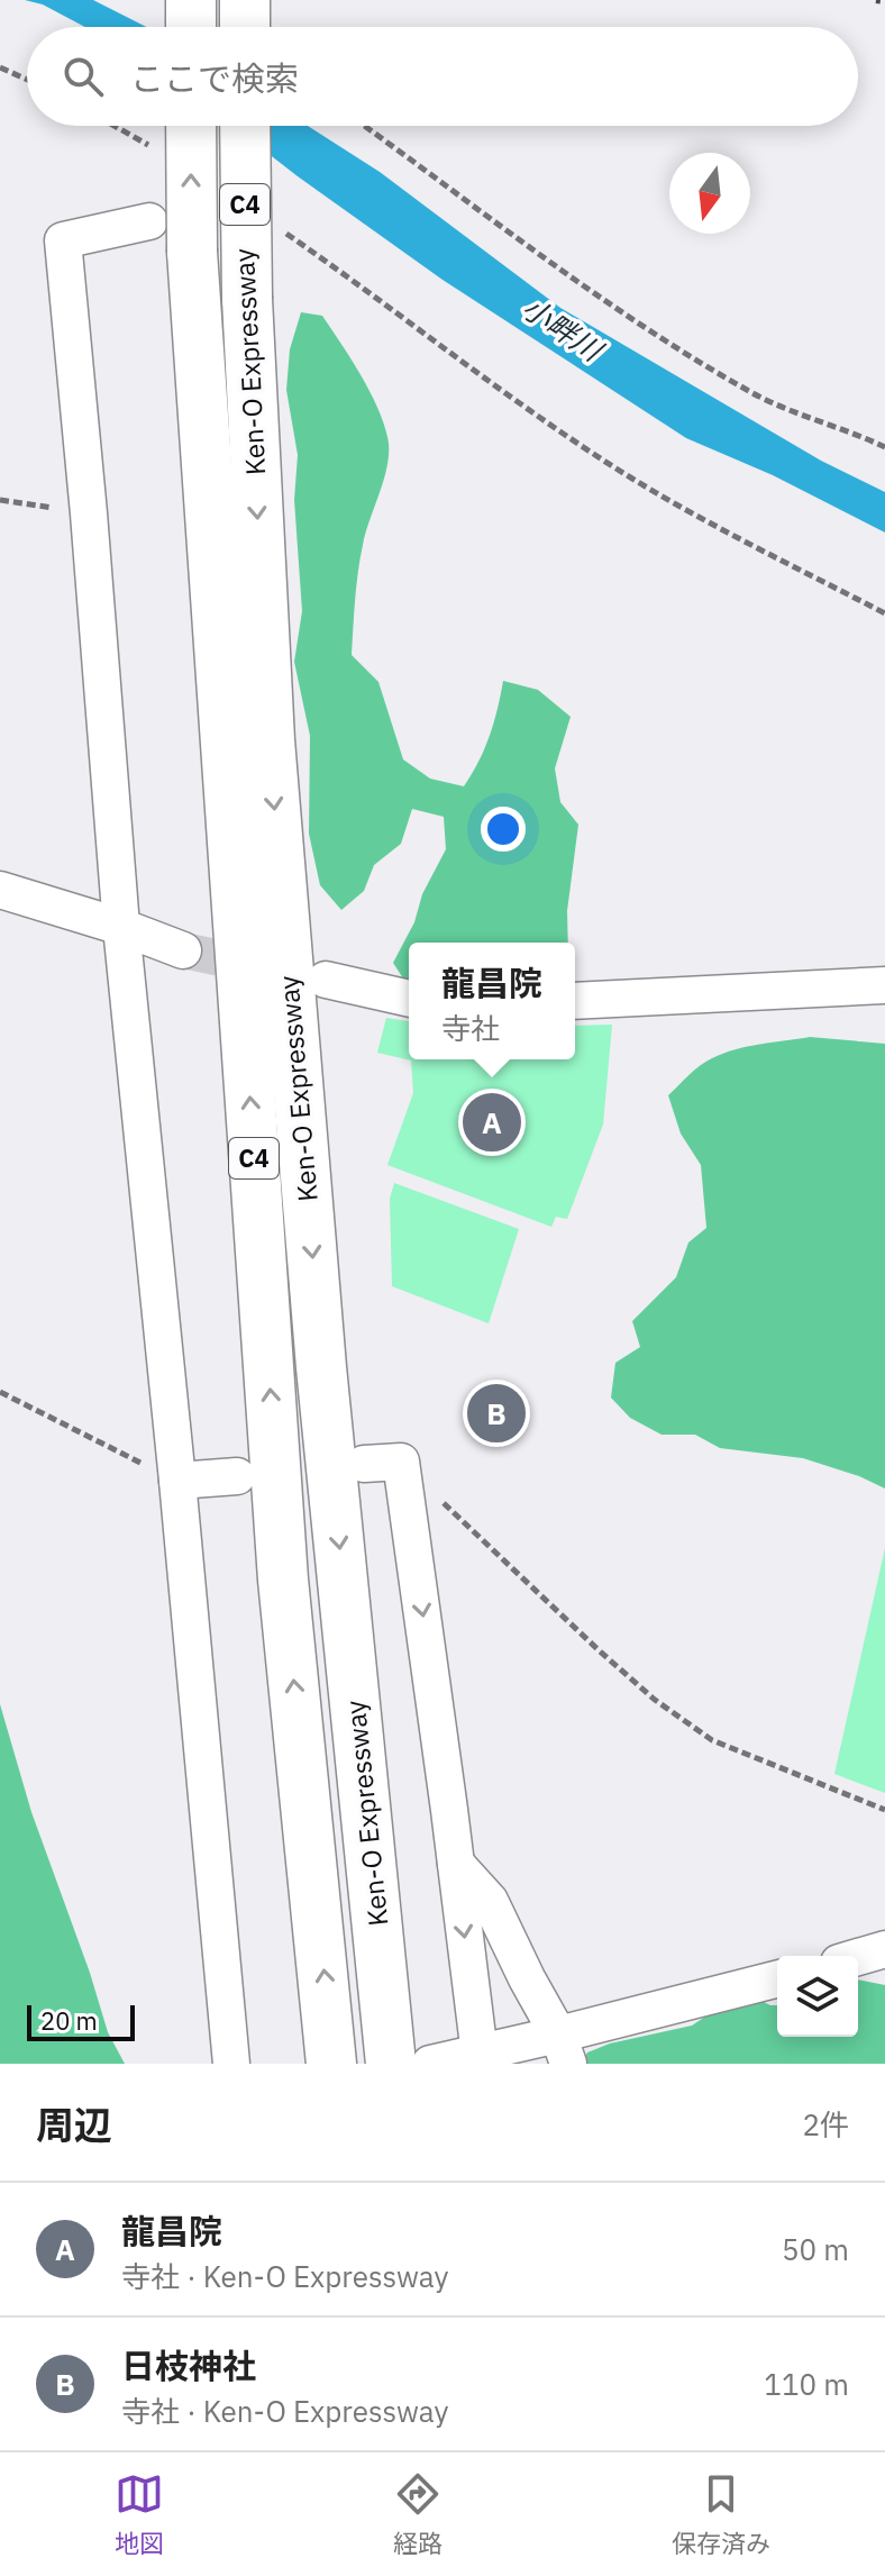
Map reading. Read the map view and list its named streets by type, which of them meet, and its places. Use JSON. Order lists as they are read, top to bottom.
{
  "streets": {
    "highway": ["C4", "Ken-O Expressway"]
  },
  "water": ["小畔川"],
  "scale_bar": "20 m",
  "north": "bottom",
  "page": {
    "search": "ここで検索",
    "popup": ["龍昌院", "寺社"],
    "pins": ["A", "B"],
    "scale": "20 m",
    "heading": ["周辺", "2件"],
    "list": [
      {
        "mark": "A",
        "name": "龍昌院",
        "note": "寺社 · Ken-O Expressway",
        "value": "50 m"
      },
      {
        "mark": "B",
        "name": "日枝神社",
        "note": "寺社 · Ken-O Expressway",
        "value": "110 m"
      }
    ],
    "nav": ["地図", "経路", "保存済み"]
  }
}
